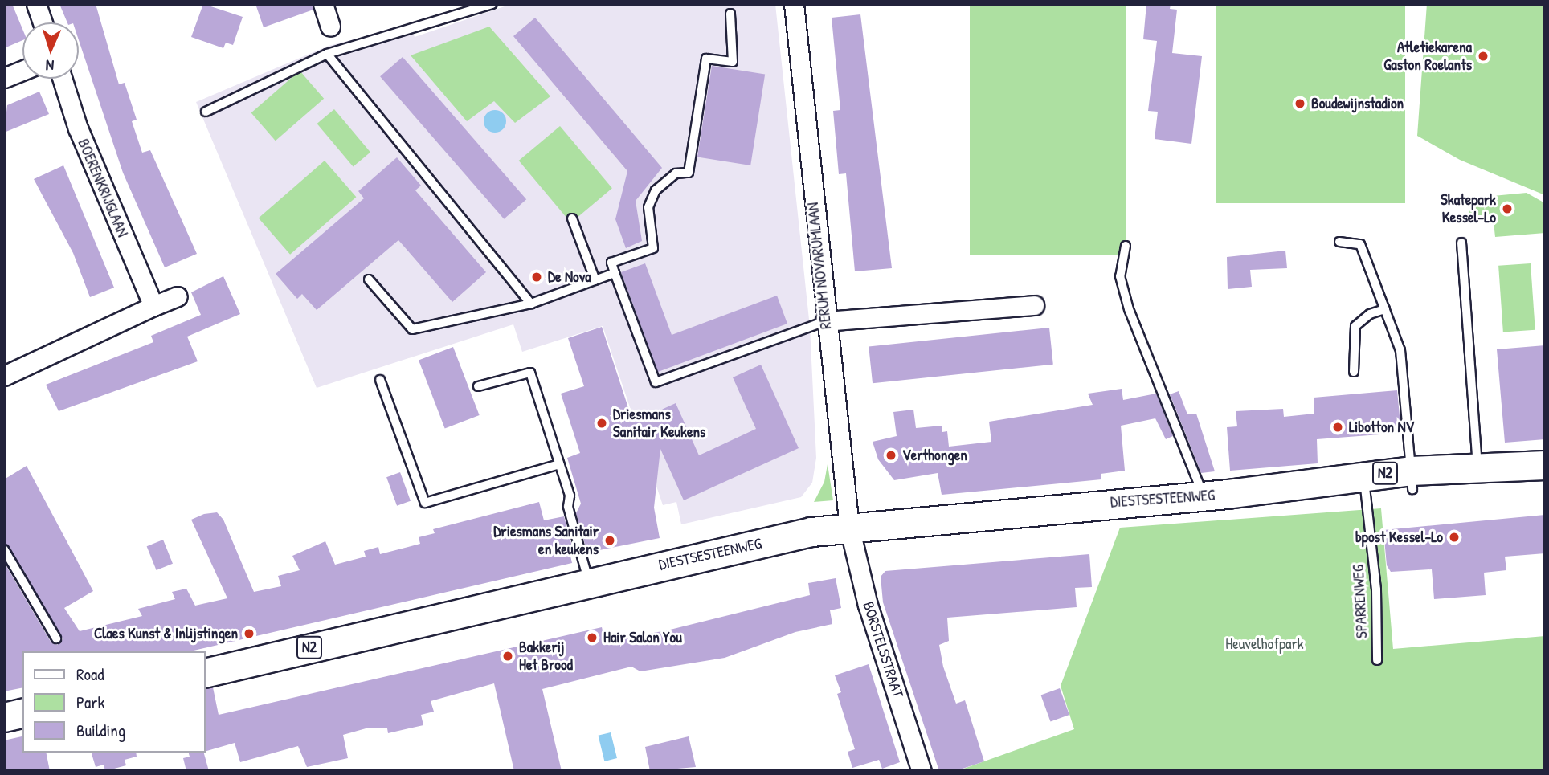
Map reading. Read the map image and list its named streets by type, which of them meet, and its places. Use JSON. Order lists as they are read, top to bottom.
{
  "streets": {
    "main road": ["N2", "DIESTSESTEENWEG"],
    "street": ["BOERENKRIJGLAAN", "RERUM NOVARUMLAAN", "BORSTELSSTRAAT"],
    "lane": ["SPARRENWEG"]
  },
  "crossings": [
    ["RERUM NOVARUMLAAN", "DIESTSESTEENWEG"],
    ["RERUM NOVARUMLAAN", "BORSTELSSTRAAT"],
    ["DIESTSESTEENWEG", "SPARRENWEG"],
    ["DIESTSESTEENWEG", "BORSTELSSTRAAT"]
  ],
  "parks": ["Heuvelhofpark"],
  "places": [
    "Atletiekarena Gaston Roelants",
    "Boudewijnstadion",
    "Skatepark Kessel-Lo",
    "De Nova",
    "Driesmans Sanitair Keukens",
    "Libotton NV",
    "Verthongen",
    "bpost Kessel-Lo",
    "Driesmans Sanitair en keukens",
    "Claes Kunst & Inlijstingen",
    "Hair Salon You",
    "Bakkerij Het Brood"
  ],
  "legend": ["Road", "Park", "Building"],
  "north": "bottom"
}
